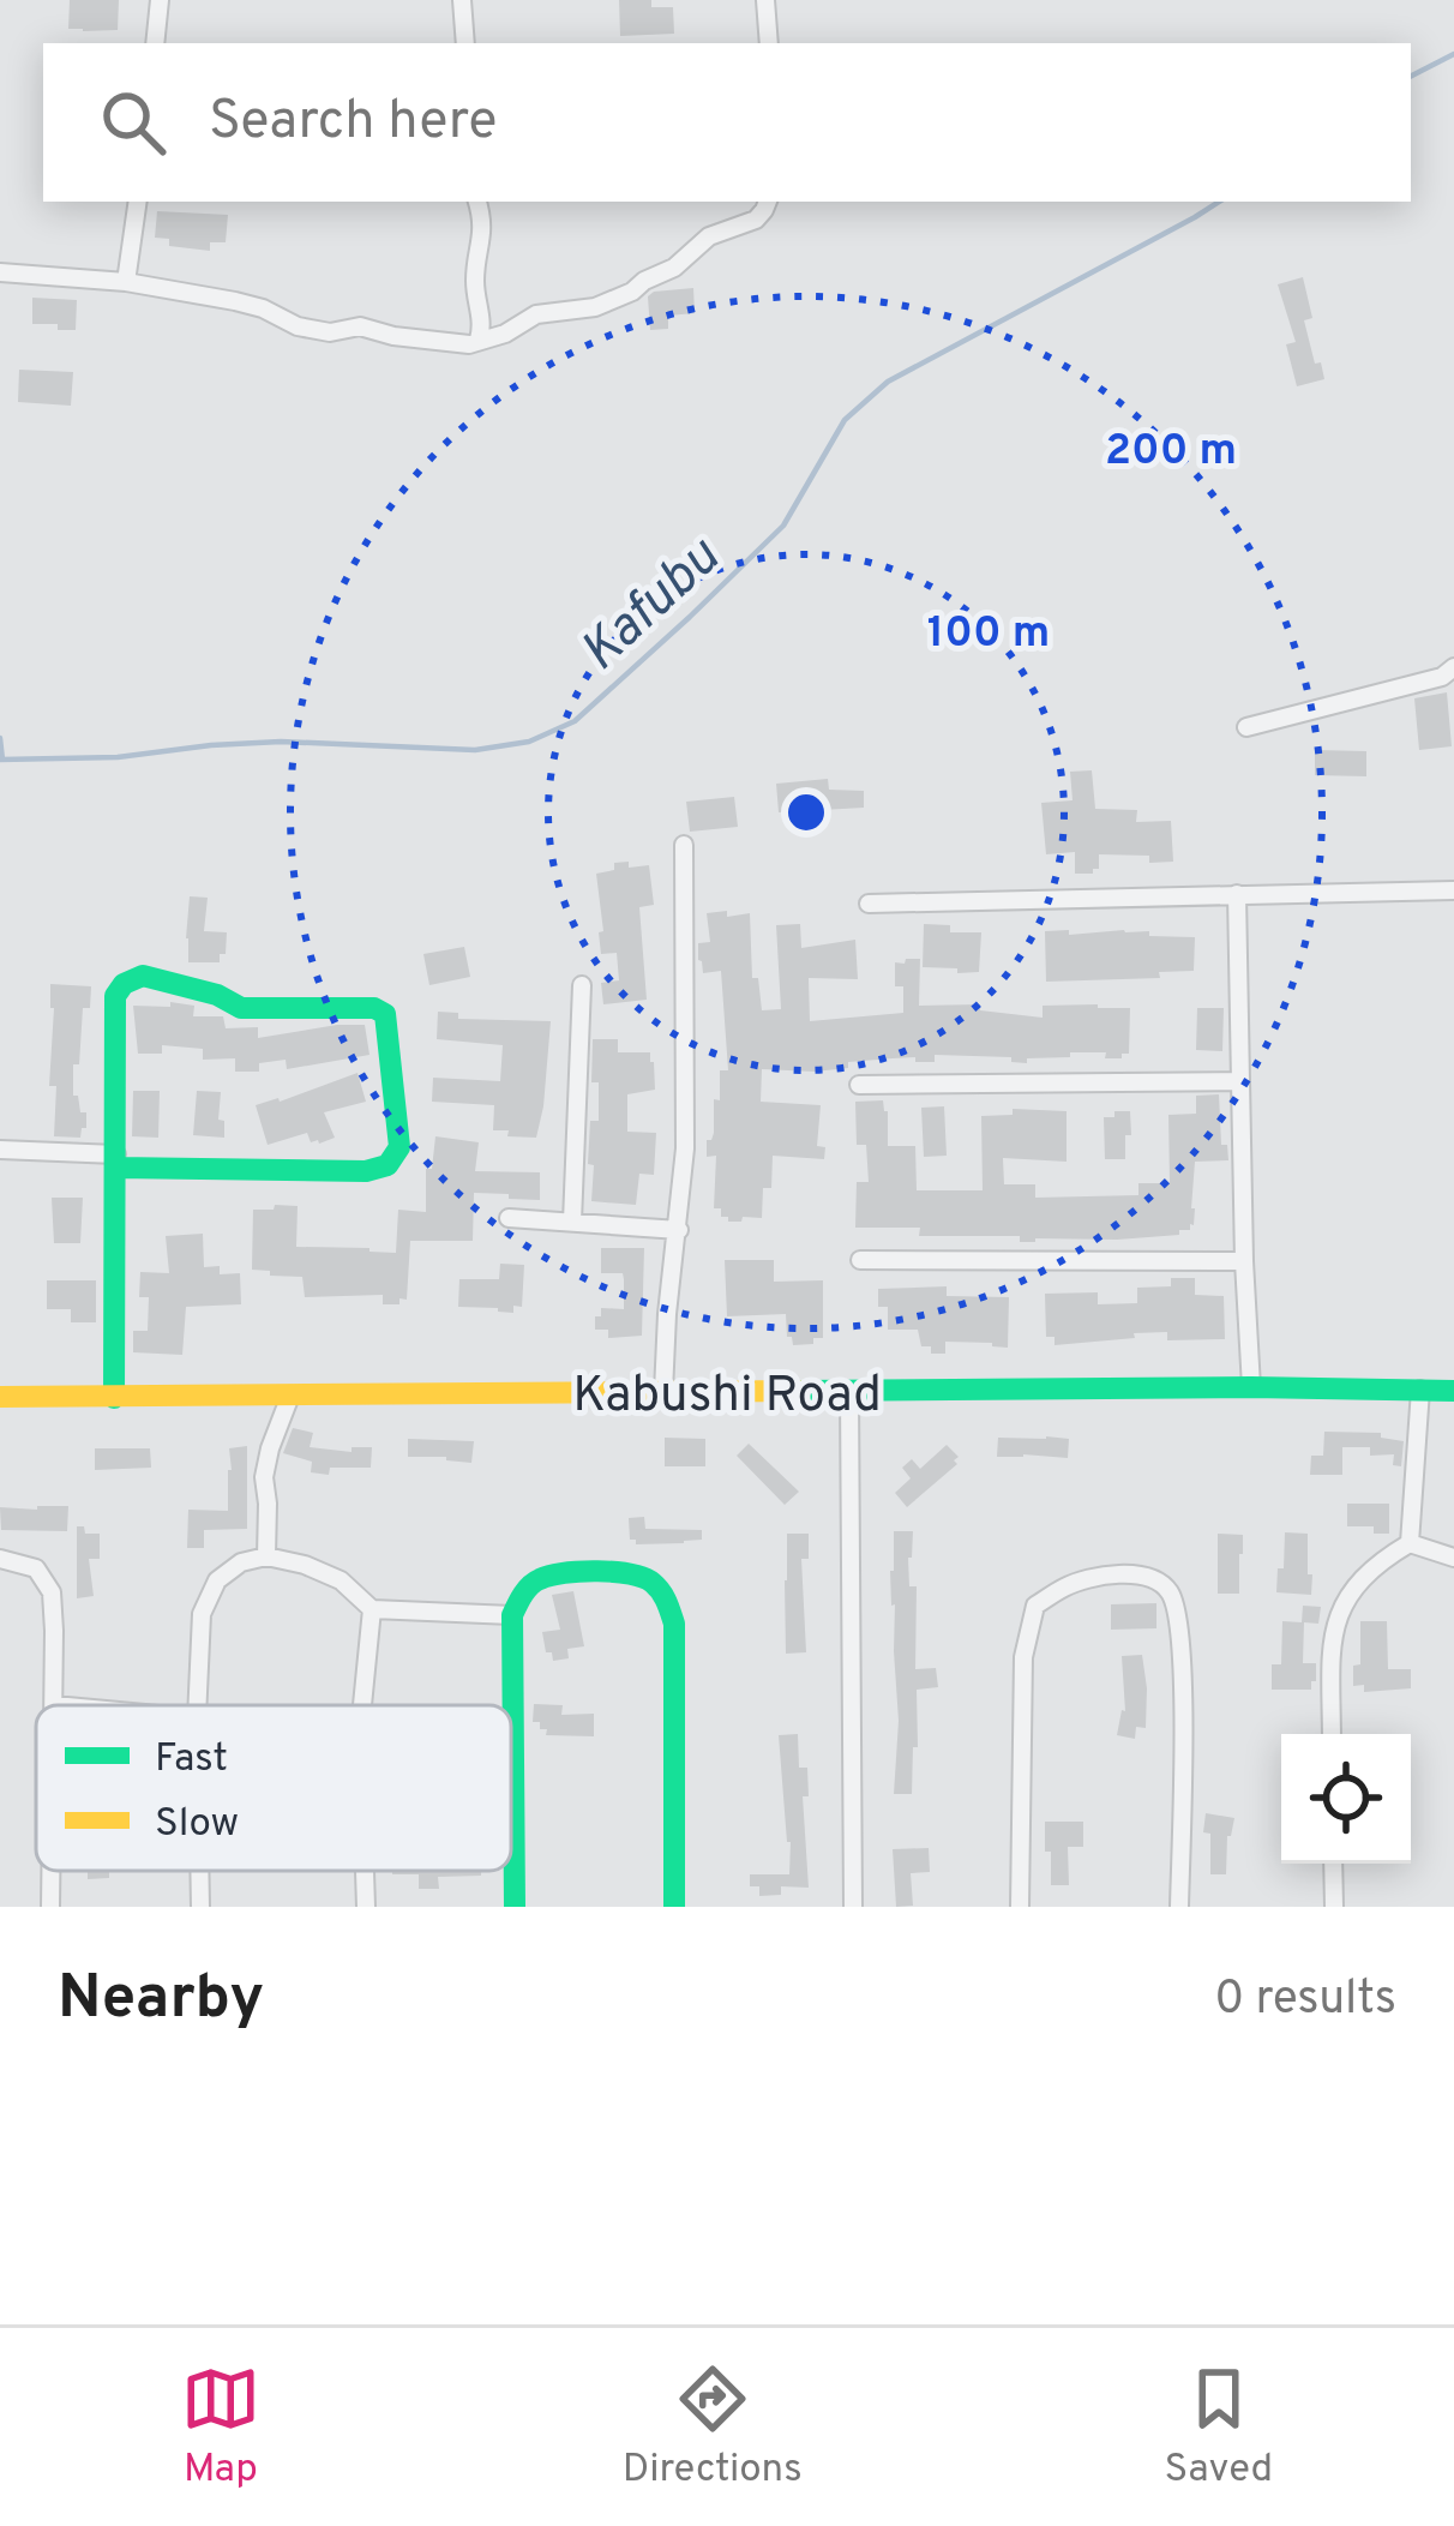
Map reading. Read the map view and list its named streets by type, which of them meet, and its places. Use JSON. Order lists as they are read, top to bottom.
{
  "streets": {
    "street": ["Kabushi Road"]
  },
  "water": ["Kafubu"],
  "legend": ["Fast", "Slow"],
  "page": {
    "search": "Search here",
    "heading": ["Nearby", "0 results"],
    "nav": ["Map", "Directions", "Saved"]
  },
  "rings": ["200 m", "100 m"]
}
